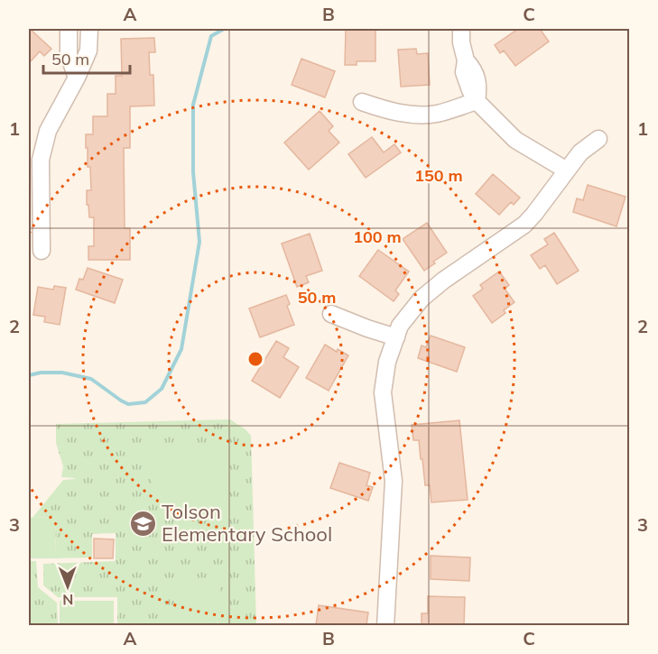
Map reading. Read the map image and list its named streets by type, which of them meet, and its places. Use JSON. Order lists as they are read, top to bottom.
{
  "places": {
    "school or university": ["Tolson Elementary School"]
  },
  "scale_bar": "50 m",
  "north": "bottom",
  "grid": {
    "columns": ["A", "B", "C"],
    "rows": ["1", "2", "3"]
  },
  "rings": ["150 m", "100 m", "50 m"]
}
